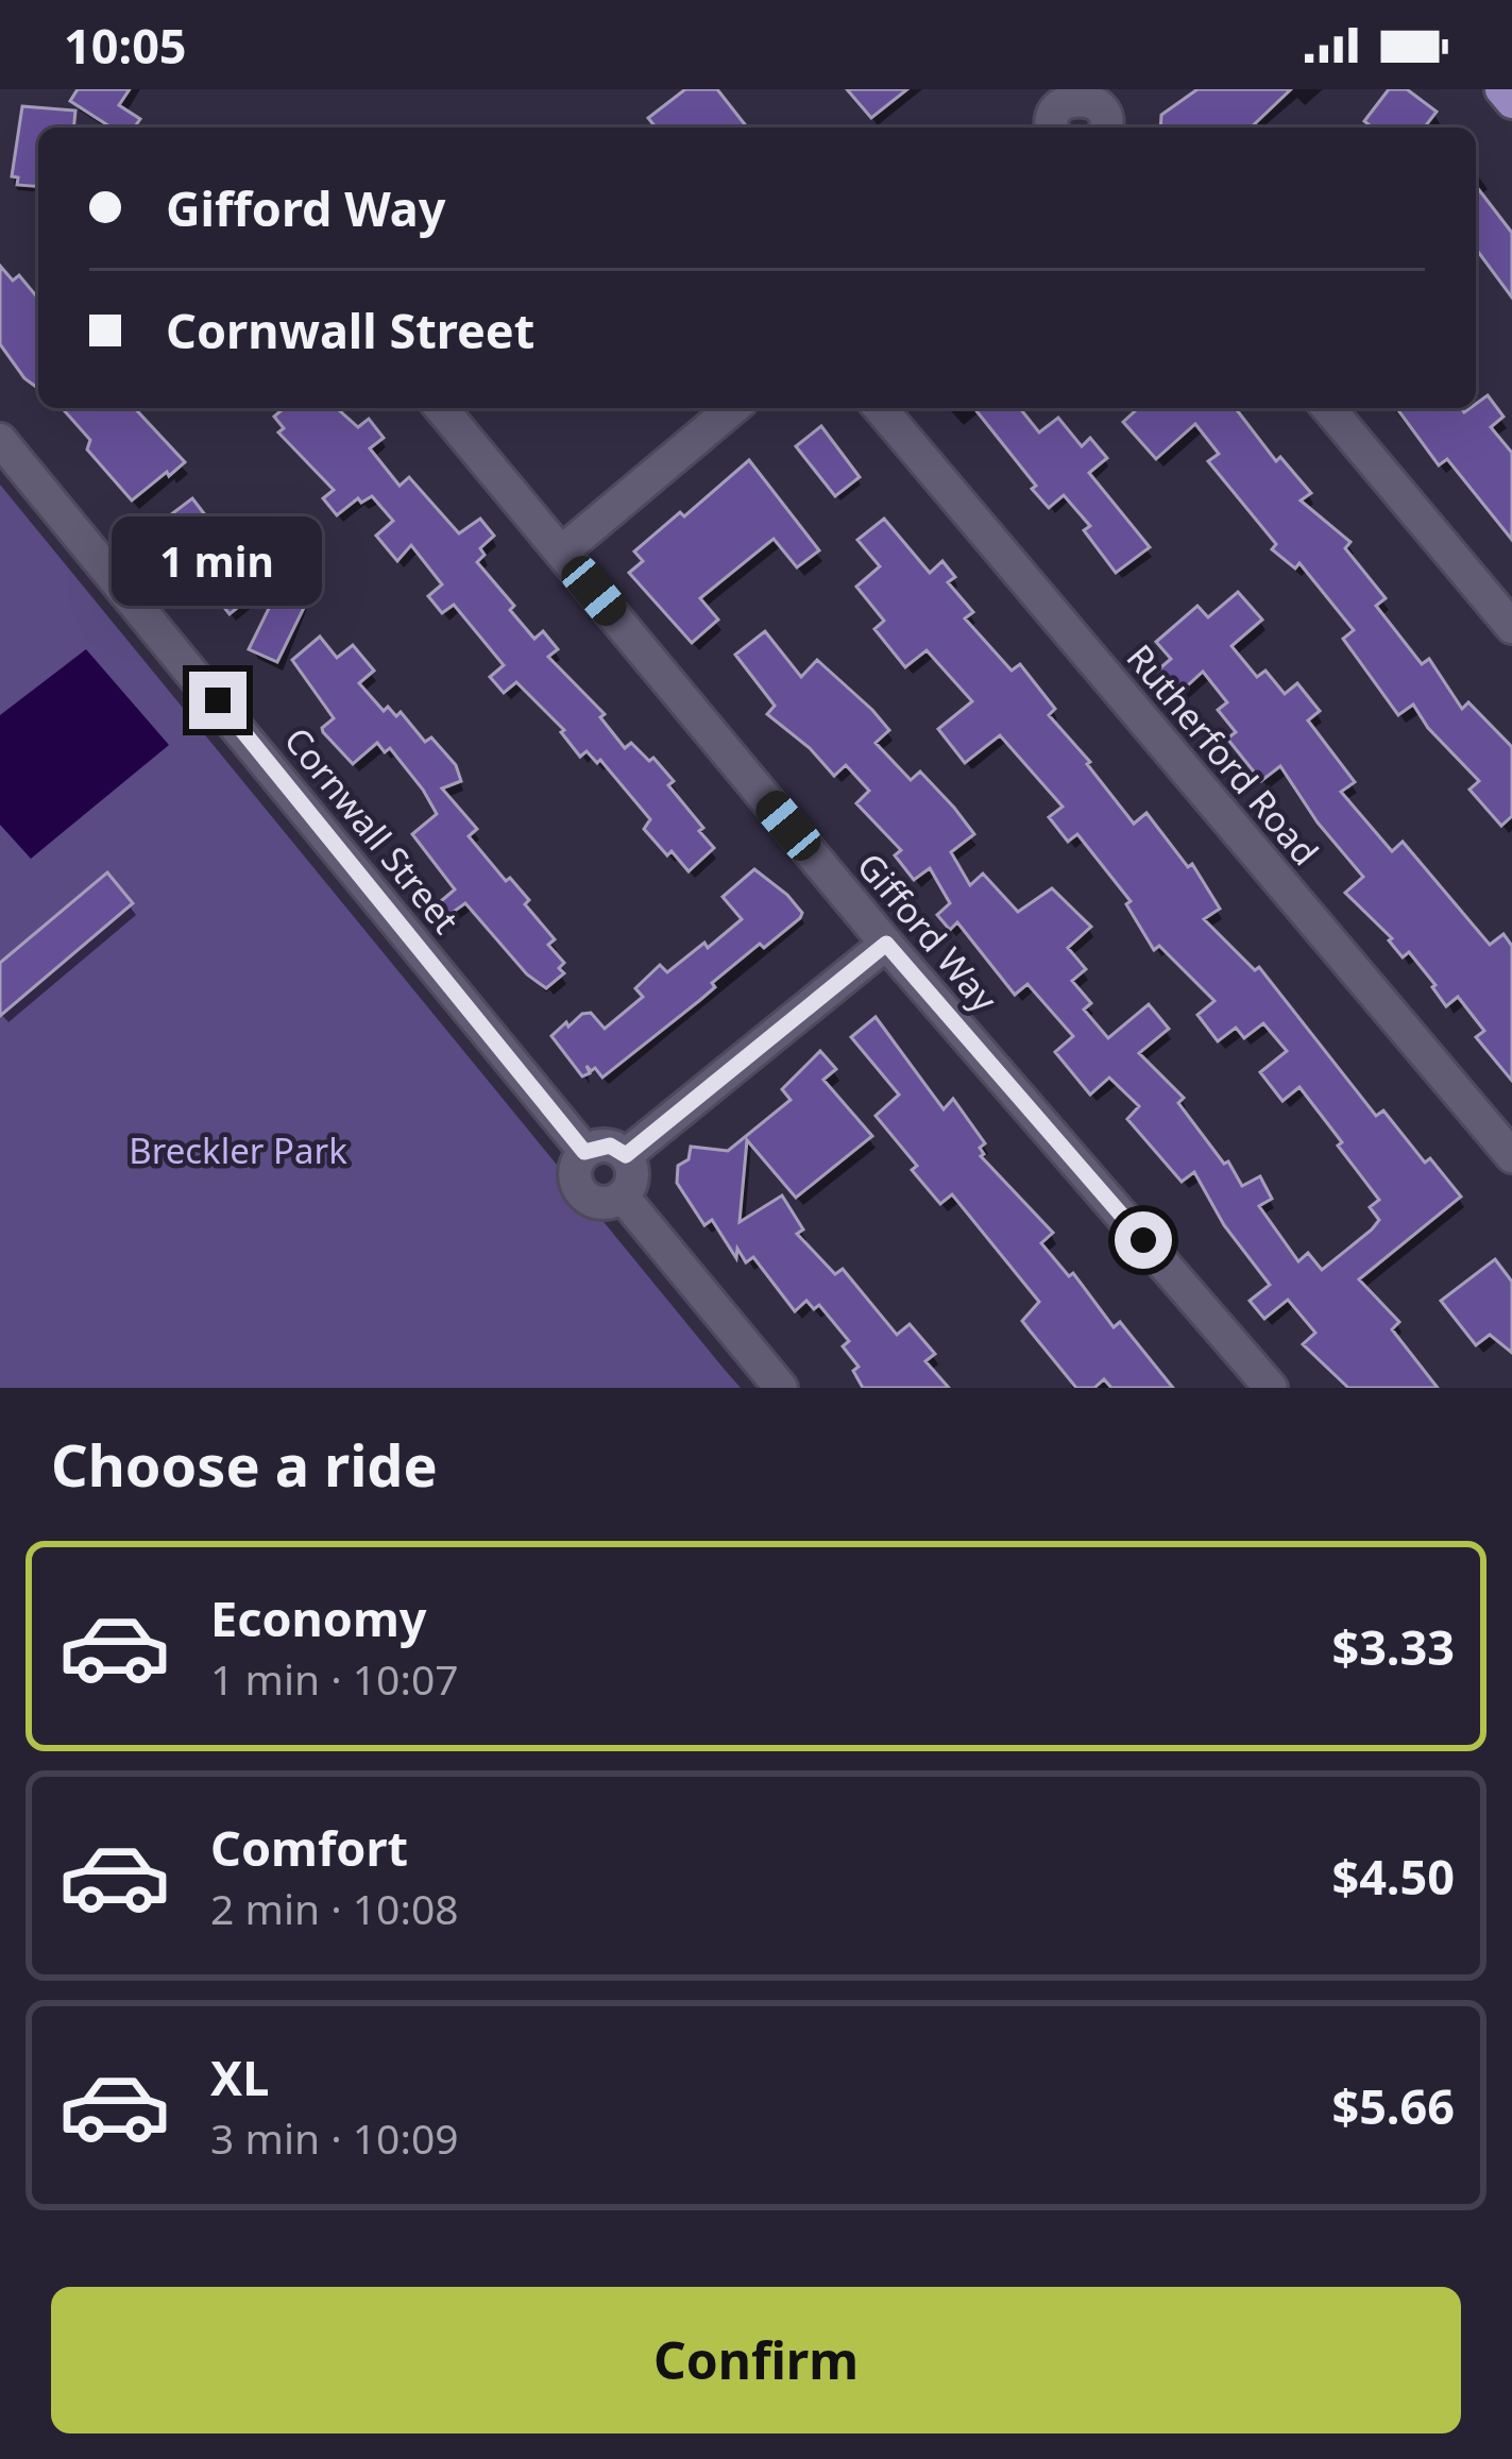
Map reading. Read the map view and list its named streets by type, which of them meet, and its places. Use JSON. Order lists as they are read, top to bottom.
{
  "streets": {
    "street": ["Rutherford Road", "Cornwall Street", "Gifford Way"]
  },
  "parks": ["Breckler Park"],
  "page": {
    "status": "10:05",
    "banner": ["Gifford Way", "Cornwall Street"],
    "bubble": "1 min",
    "heading": "Choose a ride",
    "list": [
      {
        "name": "Economy",
        "note": "1 min · 10:07",
        "value": "$3.33"
      },
      {
        "name": "Comfort",
        "note": "2 min · 10:08",
        "value": "$4.50"
      },
      {
        "name": "XL",
        "note": "3 min · 10:09",
        "value": "$5.66"
      }
    ],
    "buttons": "Confirm"
  }
}
